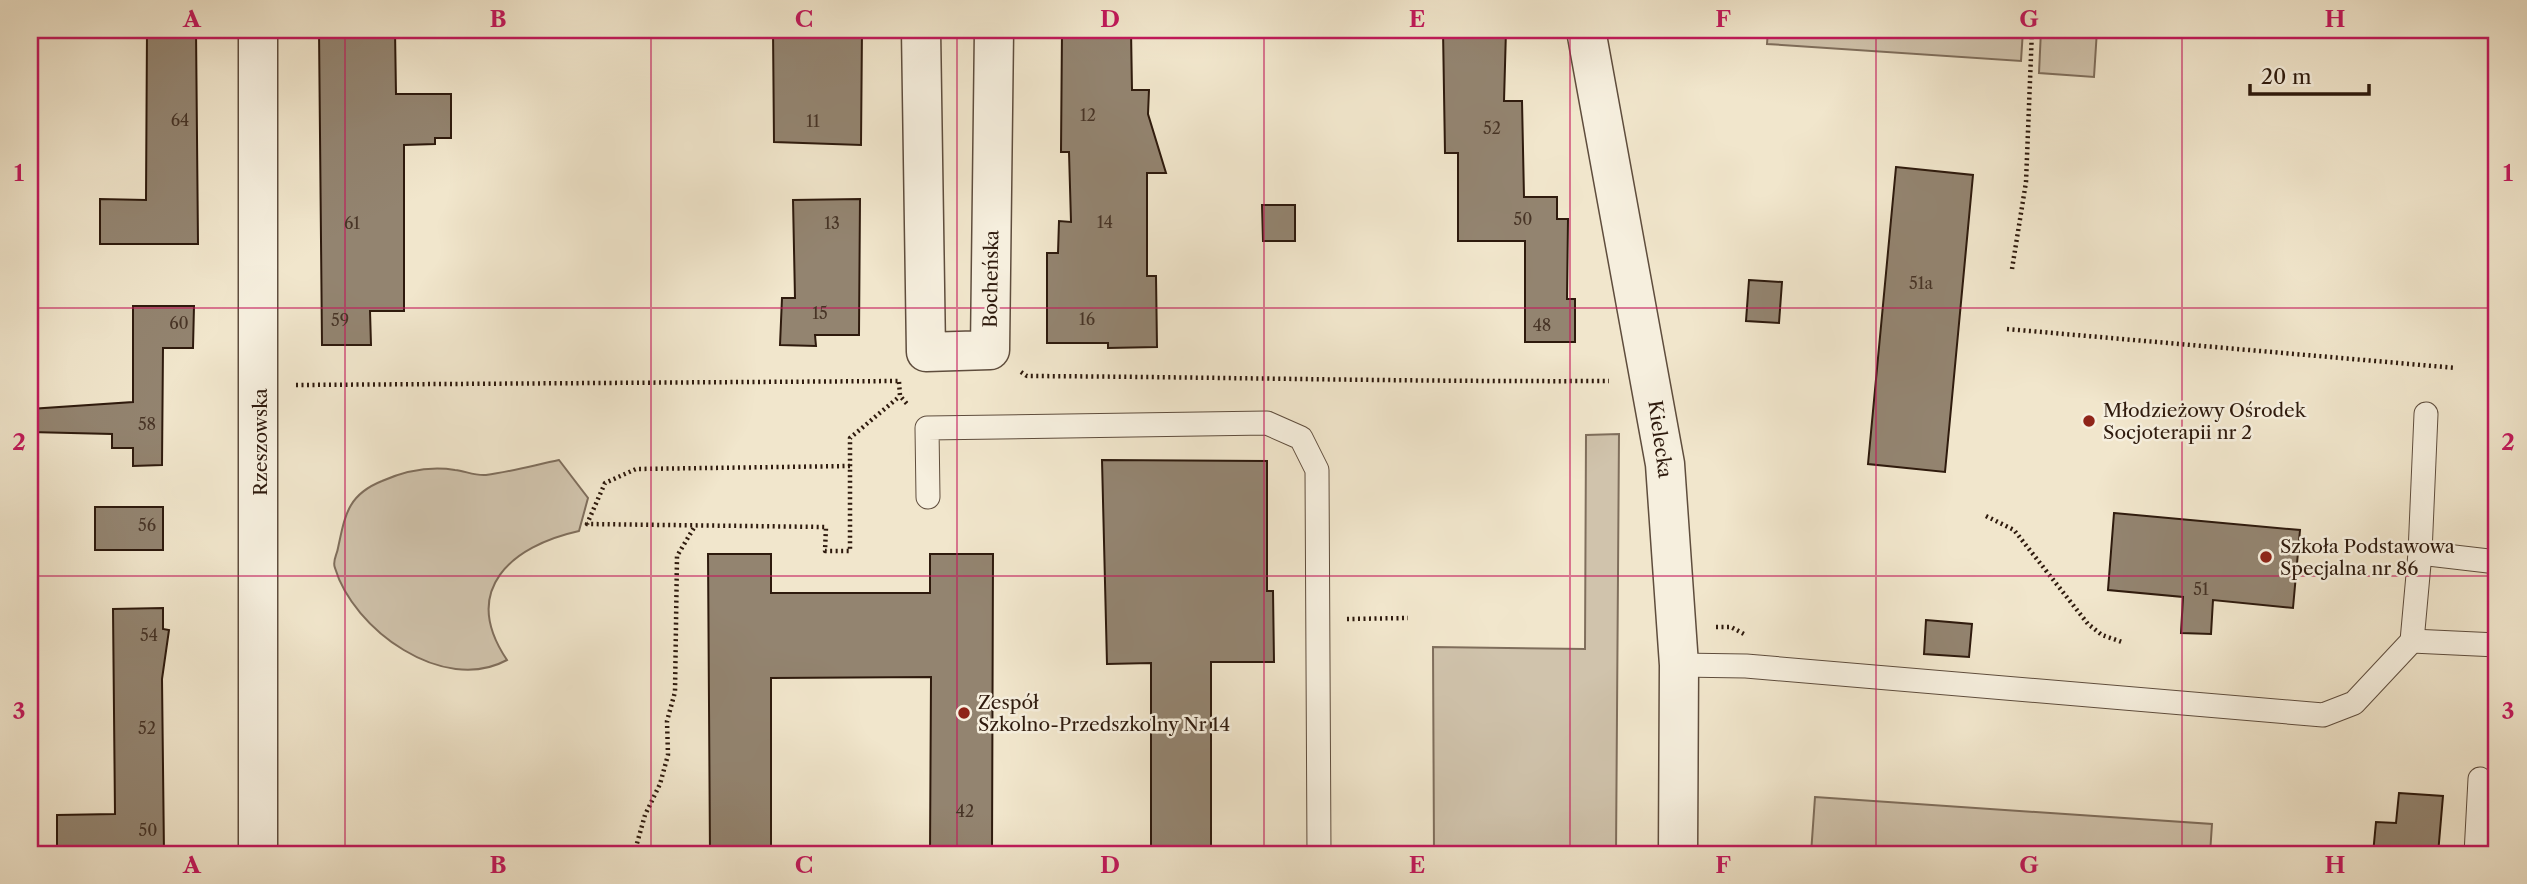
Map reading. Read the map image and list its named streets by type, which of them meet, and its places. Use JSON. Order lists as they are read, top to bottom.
{
  "streets": {
    "street": ["Bocheńska", "Kielecka", "Rzeszowska"]
  },
  "places": ["Młodzieżowy Ośrodek Socjoterapii nr 2", "Szkoła Podstawowa Specjalna nr 86", "Zespół Szkolno-Przedszkolny Nr 14"],
  "house_numbers": [
    "12",
    "64",
    "11",
    "52",
    "50",
    "14",
    "61",
    "13",
    "51a",
    "15",
    "16",
    "59",
    "60",
    "48",
    "58",
    "56",
    "51",
    "54",
    "52",
    "42",
    "50"
  ],
  "scale_bar": "20 m",
  "grid": {
    "columns": [
      "A",
      "B",
      "C",
      "D",
      "E",
      "F",
      "G",
      "H"
    ],
    "rows": ["1", "2", "3"]
  }
}
